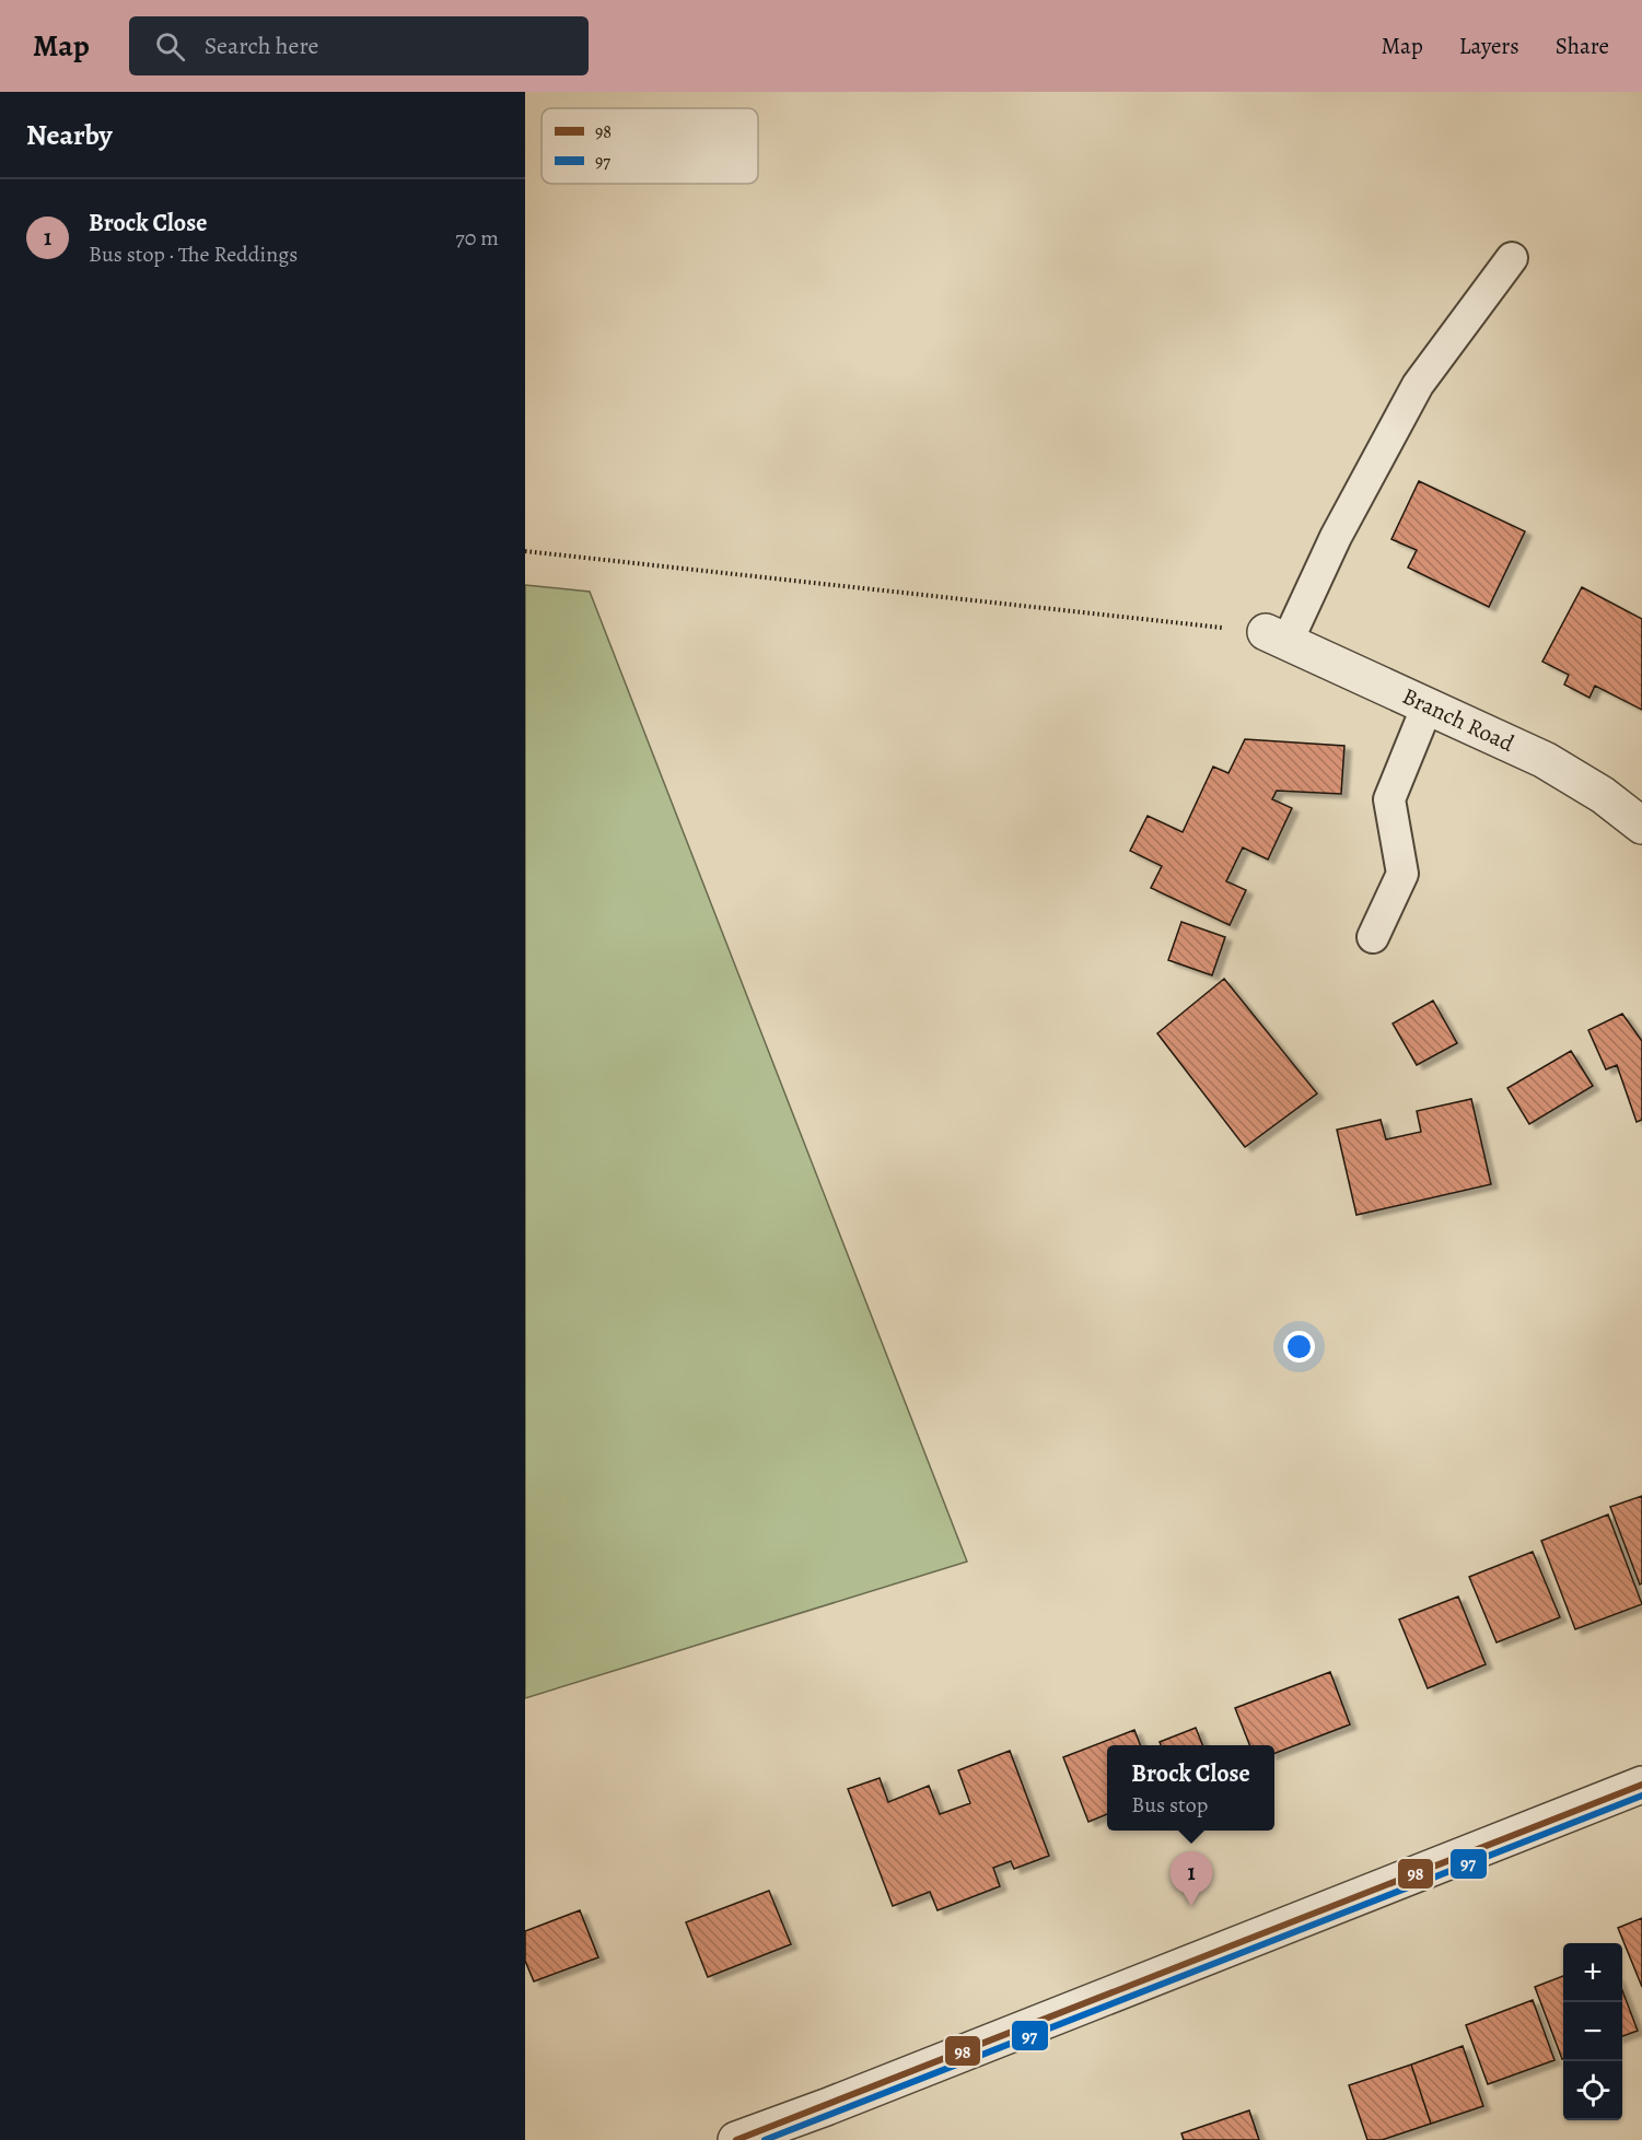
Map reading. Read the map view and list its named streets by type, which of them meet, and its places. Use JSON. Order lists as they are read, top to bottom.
{
  "streets": {
    "street": ["Branch Road"]
  },
  "lines": ["transit line 98", "transit line 97"],
  "legend": ["98", "97"],
  "page": {
    "header": "Map",
    "search": "Search here",
    "nav": ["Map", "Layers", "Share"],
    "heading": "Nearby",
    "list": [
      {
        "mark": "1",
        "name": "Brock Close",
        "note": "Bus stop · The Reddings",
        "value": "70 m"
      }
    ],
    "popup": ["Brock Close", "Bus stop"],
    "pins": "1",
    "map_buttons": ["+", "−"]
  }
}
